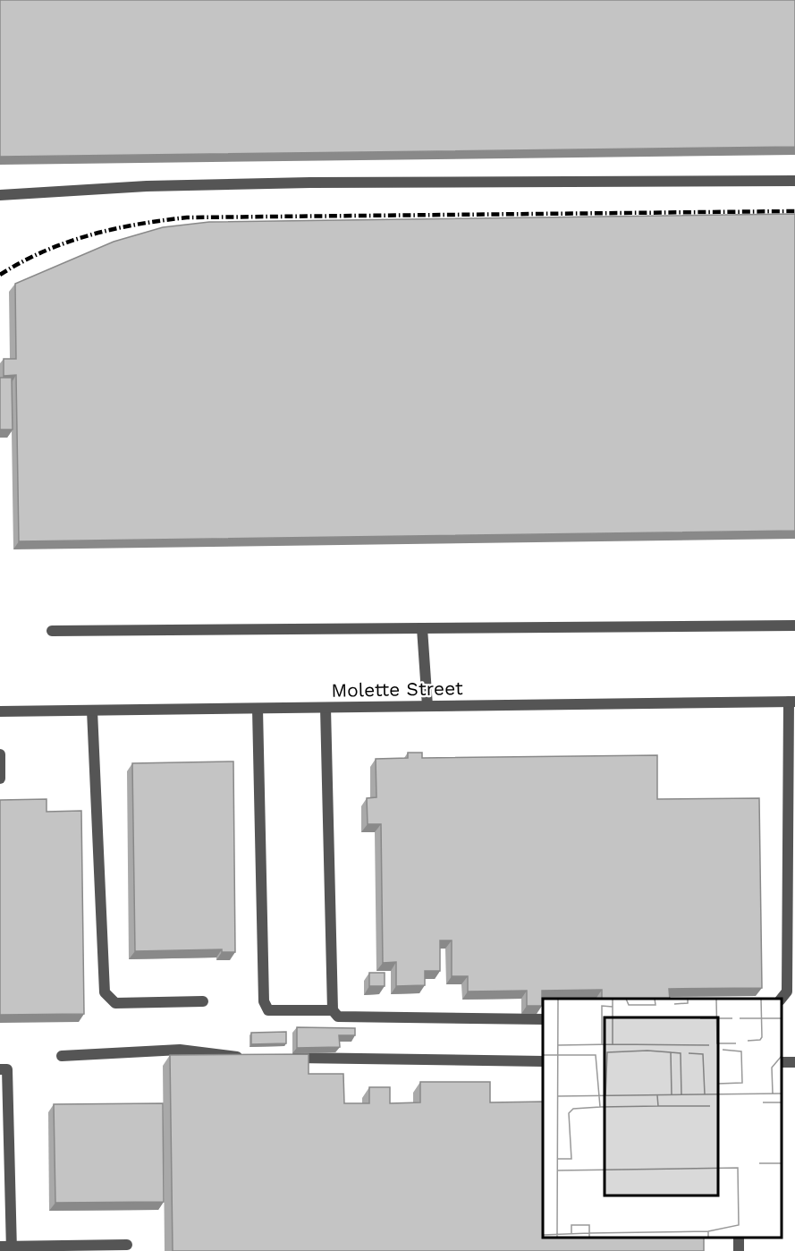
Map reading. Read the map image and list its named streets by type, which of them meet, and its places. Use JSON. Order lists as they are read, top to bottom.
{
  "streets": {
    "street": ["Molette Street"]
  }
}
